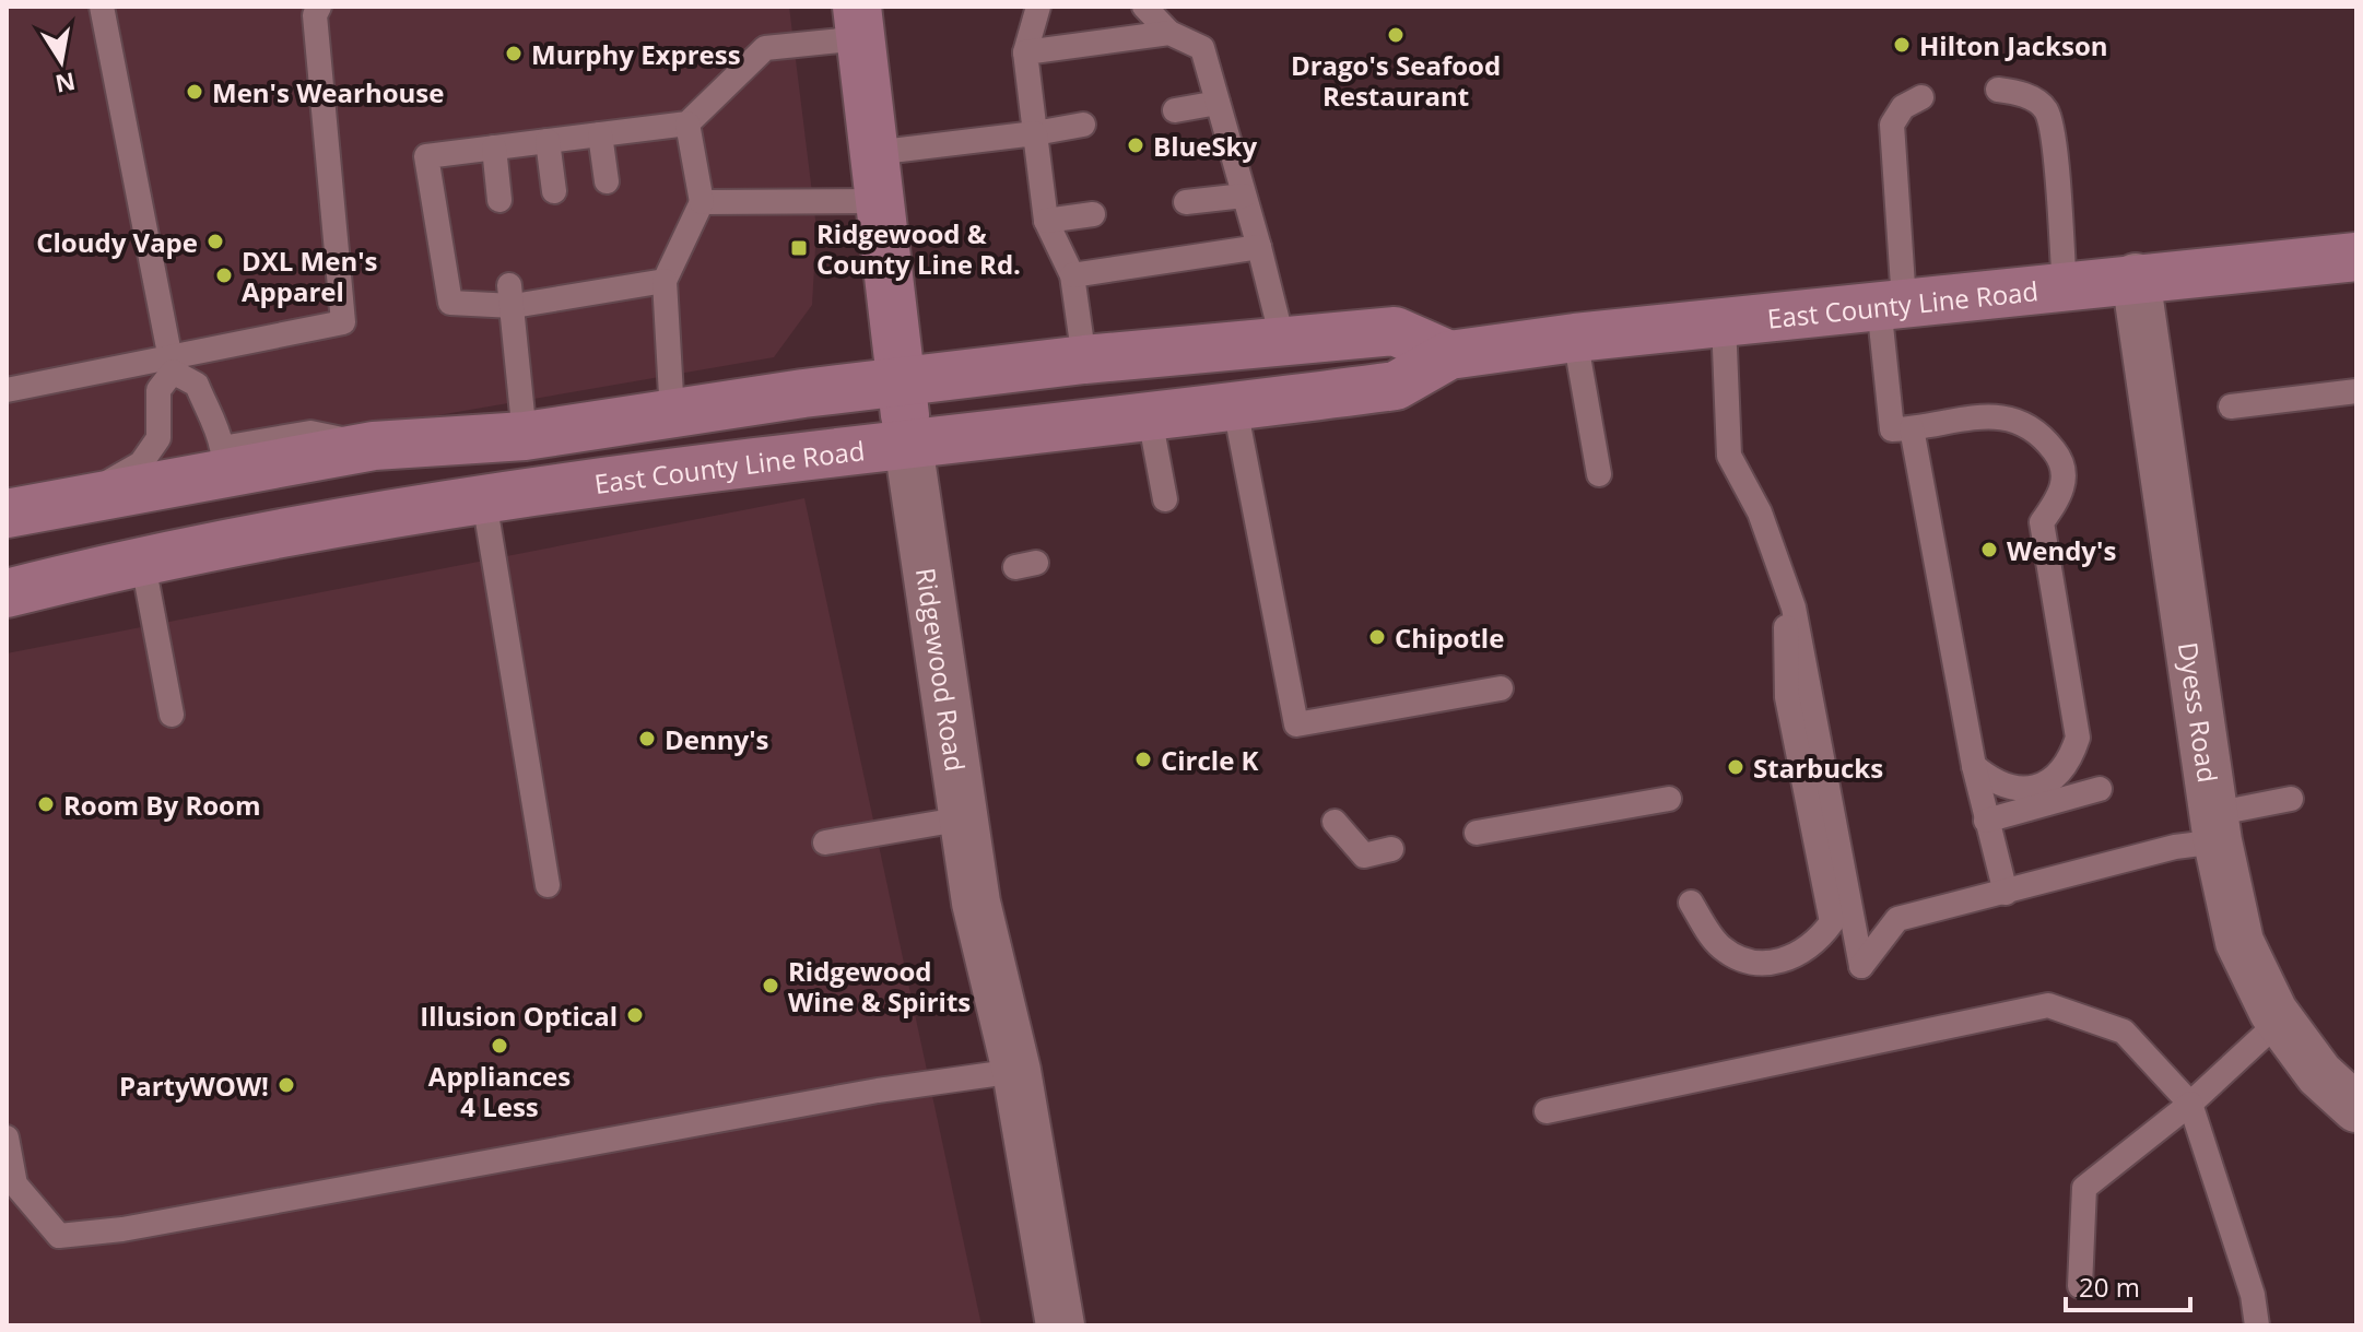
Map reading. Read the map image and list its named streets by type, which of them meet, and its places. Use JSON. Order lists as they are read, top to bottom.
{
  "streets": {
    "main road": ["East County Line Road", "Ridgewood Road"],
    "street": ["Dyess Road"]
  },
  "crossings": [
    ["East County Line Road", "Ridgewood Road"],
    ["East County Line Road", "Dyess Road"]
  ],
  "places": {
    "other": [
      "Drago's Seafood Restaurant",
      "Hilton Jackson",
      "Murphy Express",
      "Men's Wearhouse",
      "BlueSky",
      "Cloudy Vape",
      "DXL Men's Apparel",
      "Wendy's",
      "Chipotle",
      "Denny's",
      "Circle K",
      "Starbucks",
      "Room By Room",
      "Ridgewood Wine & Spirits",
      "Illusion Optical",
      "Appliances 4 Less",
      "PartyWOW!"
    ],
    "transit": ["Ridgewood & County Line Rd."]
  },
  "scale_bar": "20 m",
  "north": "bottom"
}
